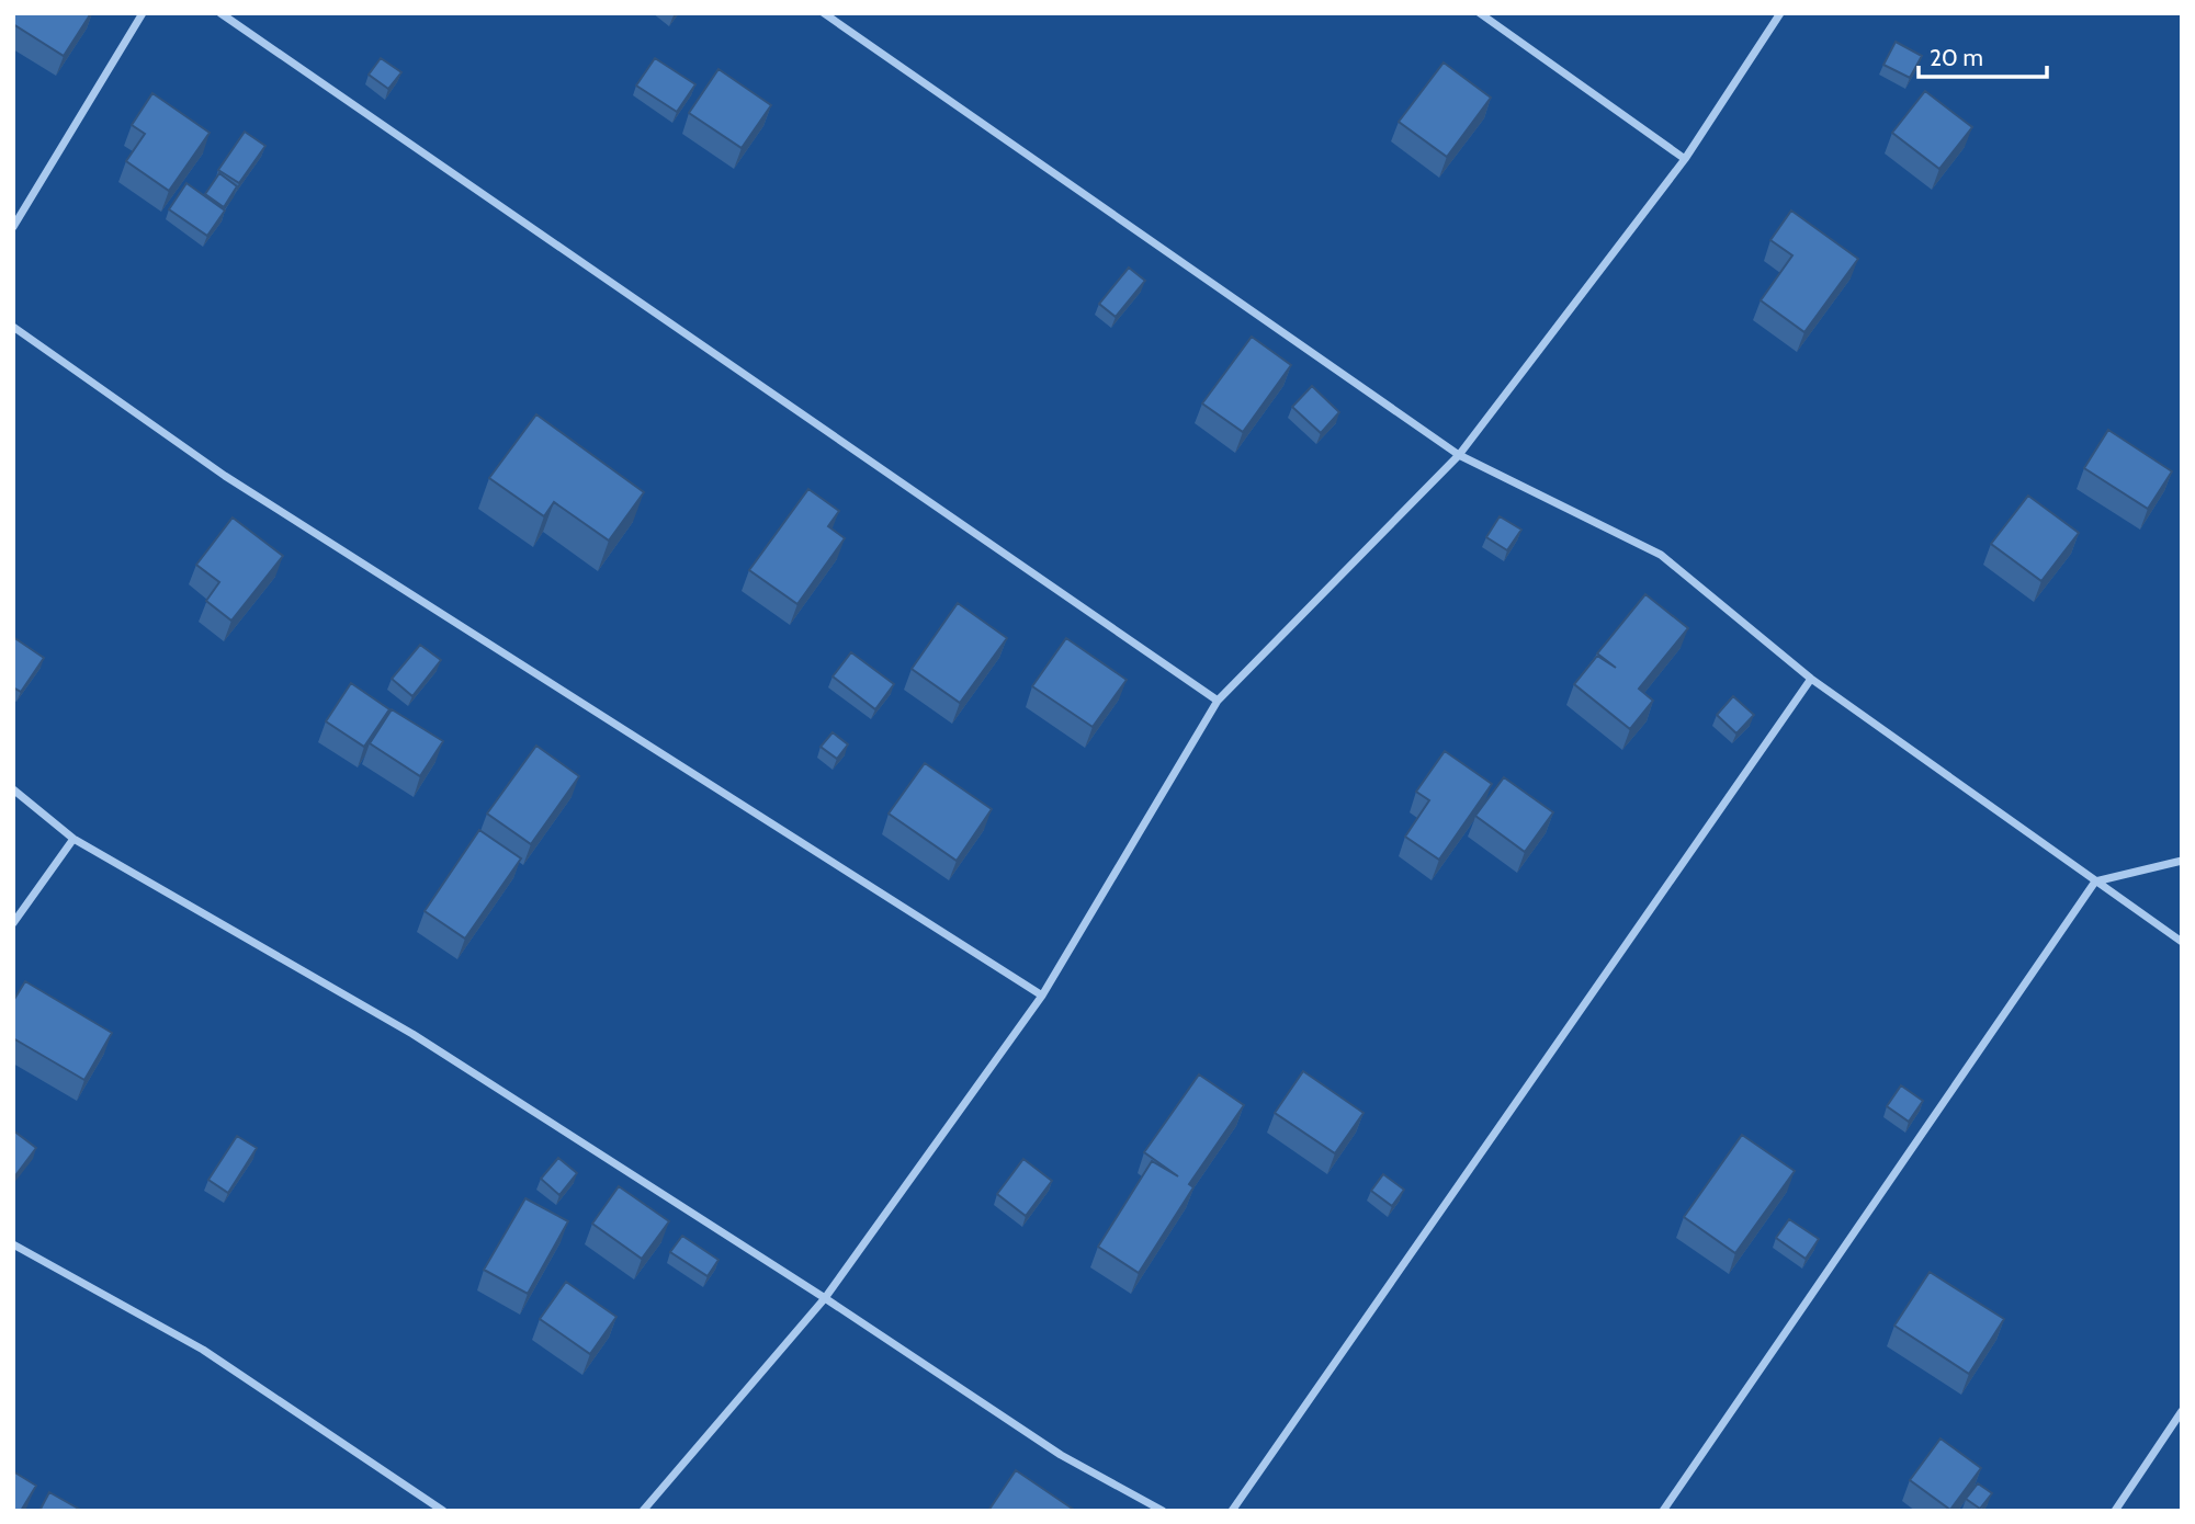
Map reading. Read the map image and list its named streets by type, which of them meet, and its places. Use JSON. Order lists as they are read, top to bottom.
{
  "scale_bar": "20 m"
}
